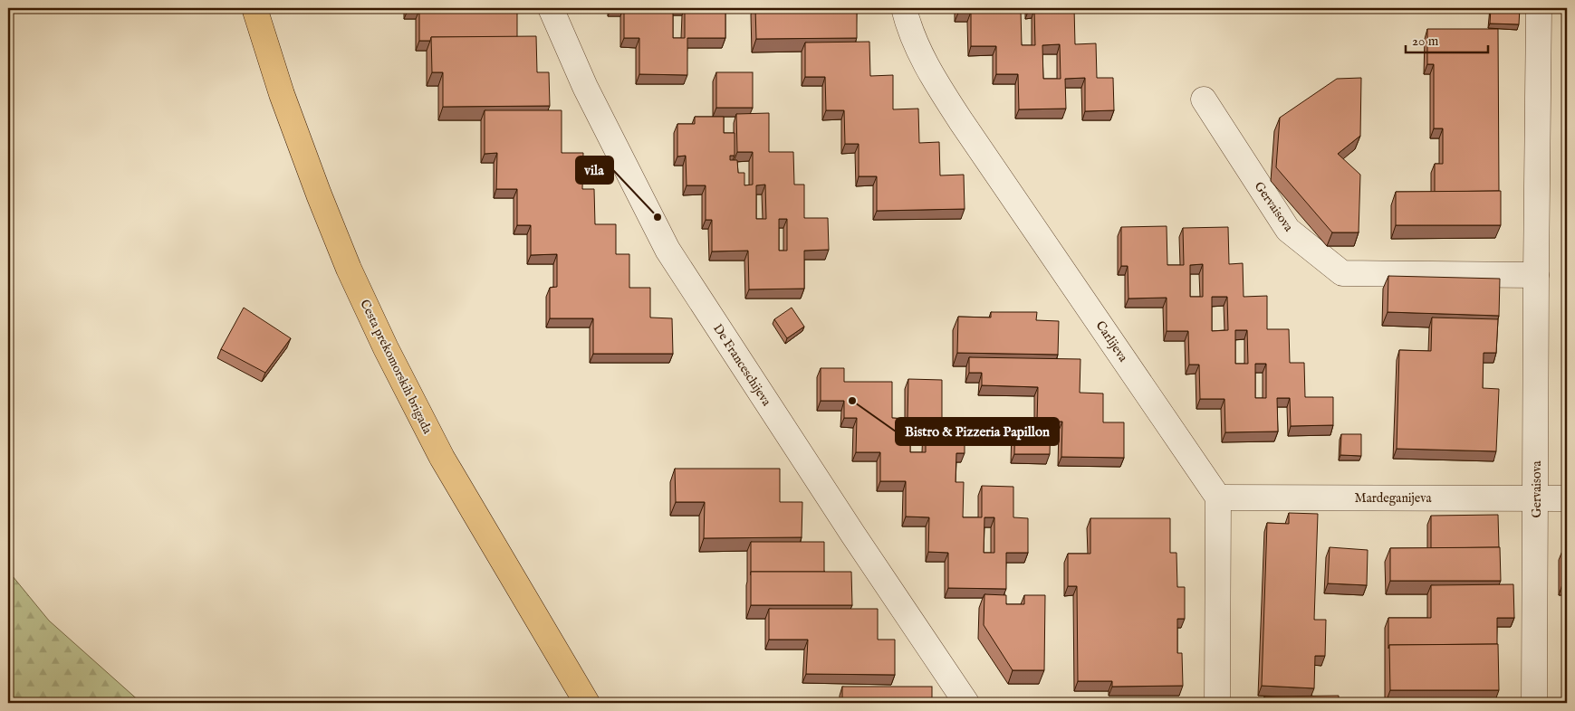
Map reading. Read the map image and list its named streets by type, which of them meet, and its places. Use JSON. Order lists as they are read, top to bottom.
{
  "streets": {
    "main road": ["Cesta prekomorskih brigada"],
    "street": [
      "Gervaisova",
      "Carlijeva",
      "De Franceschijeva",
      "Mardeganijeva"
    ]
  },
  "crossings": [
    ["Gervaisova", "Mardeganijeva"],
    ["Carlijeva", "Mardeganijeva"]
  ],
  "places": ["vila", "Bistro & Pizzeria Papillon"],
  "scale_bar": "20 m"
}
